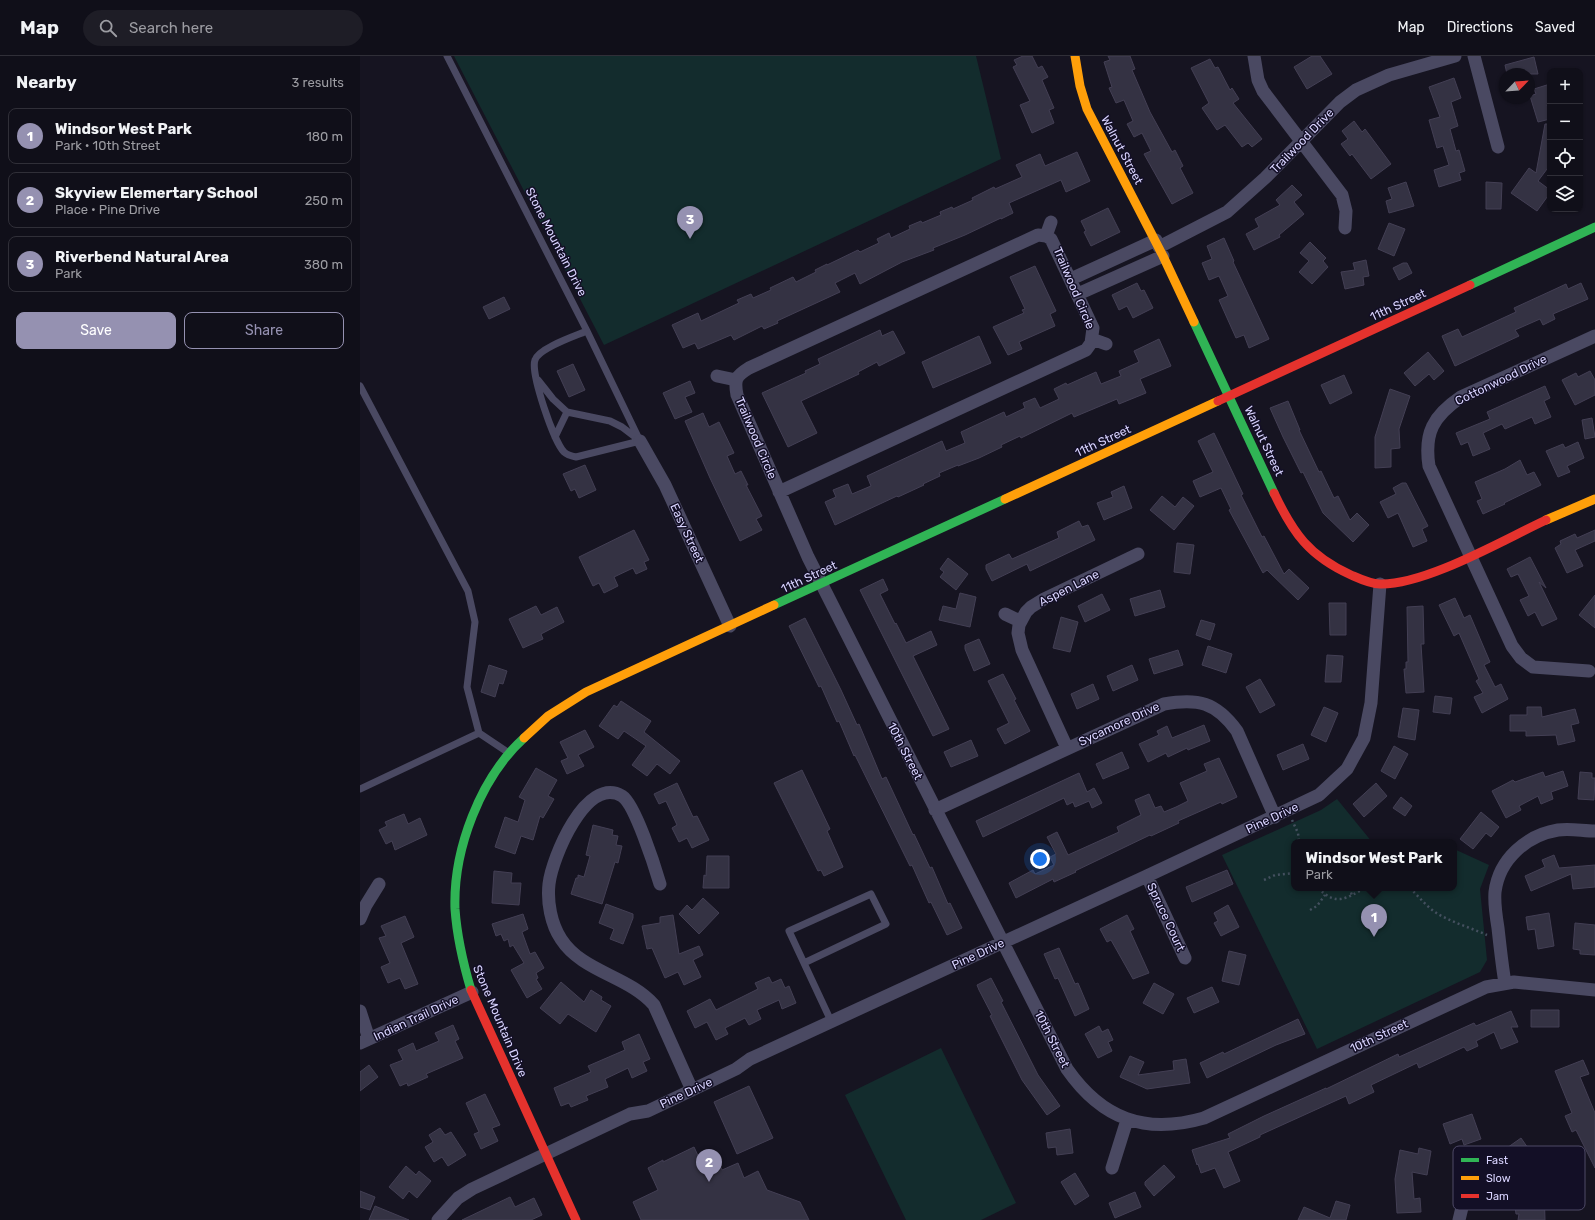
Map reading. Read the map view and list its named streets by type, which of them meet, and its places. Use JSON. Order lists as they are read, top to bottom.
{
  "streets": {
    "street": [
      "Trailwood Drive",
      "Walnut Street",
      "Stone Mountain Drive",
      "Trailwood Circle",
      "11th Street",
      "Cottonwood Drive",
      "Easy Street",
      "Aspen Lane",
      "Sycamore Drive",
      "10th Street",
      "Pine Drive",
      "Spruce Court",
      "Indian Trail Drive"
    ]
  },
  "crossings": [
    ["Trailwood Drive", "Walnut Street"],
    ["Walnut Street", "11th Street"],
    ["Walnut Street", "Cottonwood Drive"],
    ["Walnut Street", "Pine Drive"],
    ["Stone Mountain Drive", "11th Street"],
    ["Stone Mountain Drive", "Easy Street"],
    ["Stone Mountain Drive", "Pine Drive"],
    ["Stone Mountain Drive", "Indian Trail Drive"],
    ["Trailwood Circle", "10th Street"],
    ["11th Street", "Easy Street"],
    ["11th Street", "10th Street"],
    ["Sycamore Drive", "10th Street"],
    ["Sycamore Drive", "Pine Drive"],
    ["10th Street", "Pine Drive"],
    ["Pine Drive", "Spruce Court"]
  ],
  "legend": ["Fast", "Slow", "Jam"],
  "north": "top right",
  "page": {
    "header": "Map",
    "search": "Search here",
    "nav": ["Map", "Directions", "Saved"],
    "heading": ["Nearby", "3 results"],
    "map_buttons": ["+", "−"],
    "list": [
      {
        "mark": "1",
        "name": "Windsor West Park",
        "note": "Park · 10th Street",
        "value": "180 m"
      },
      {
        "mark": "2",
        "name": "Skyview Elemertary School",
        "note": "Place · Pine Drive",
        "value": "250 m"
      },
      {
        "mark": "3",
        "name": "Riverbend Natural Area",
        "note": "Park",
        "value": "380 m"
      }
    ],
    "pins": ["3", "1", "2"],
    "buttons": ["Save", "Share"],
    "popup": ["Windsor West Park", "Park"]
  }
}
